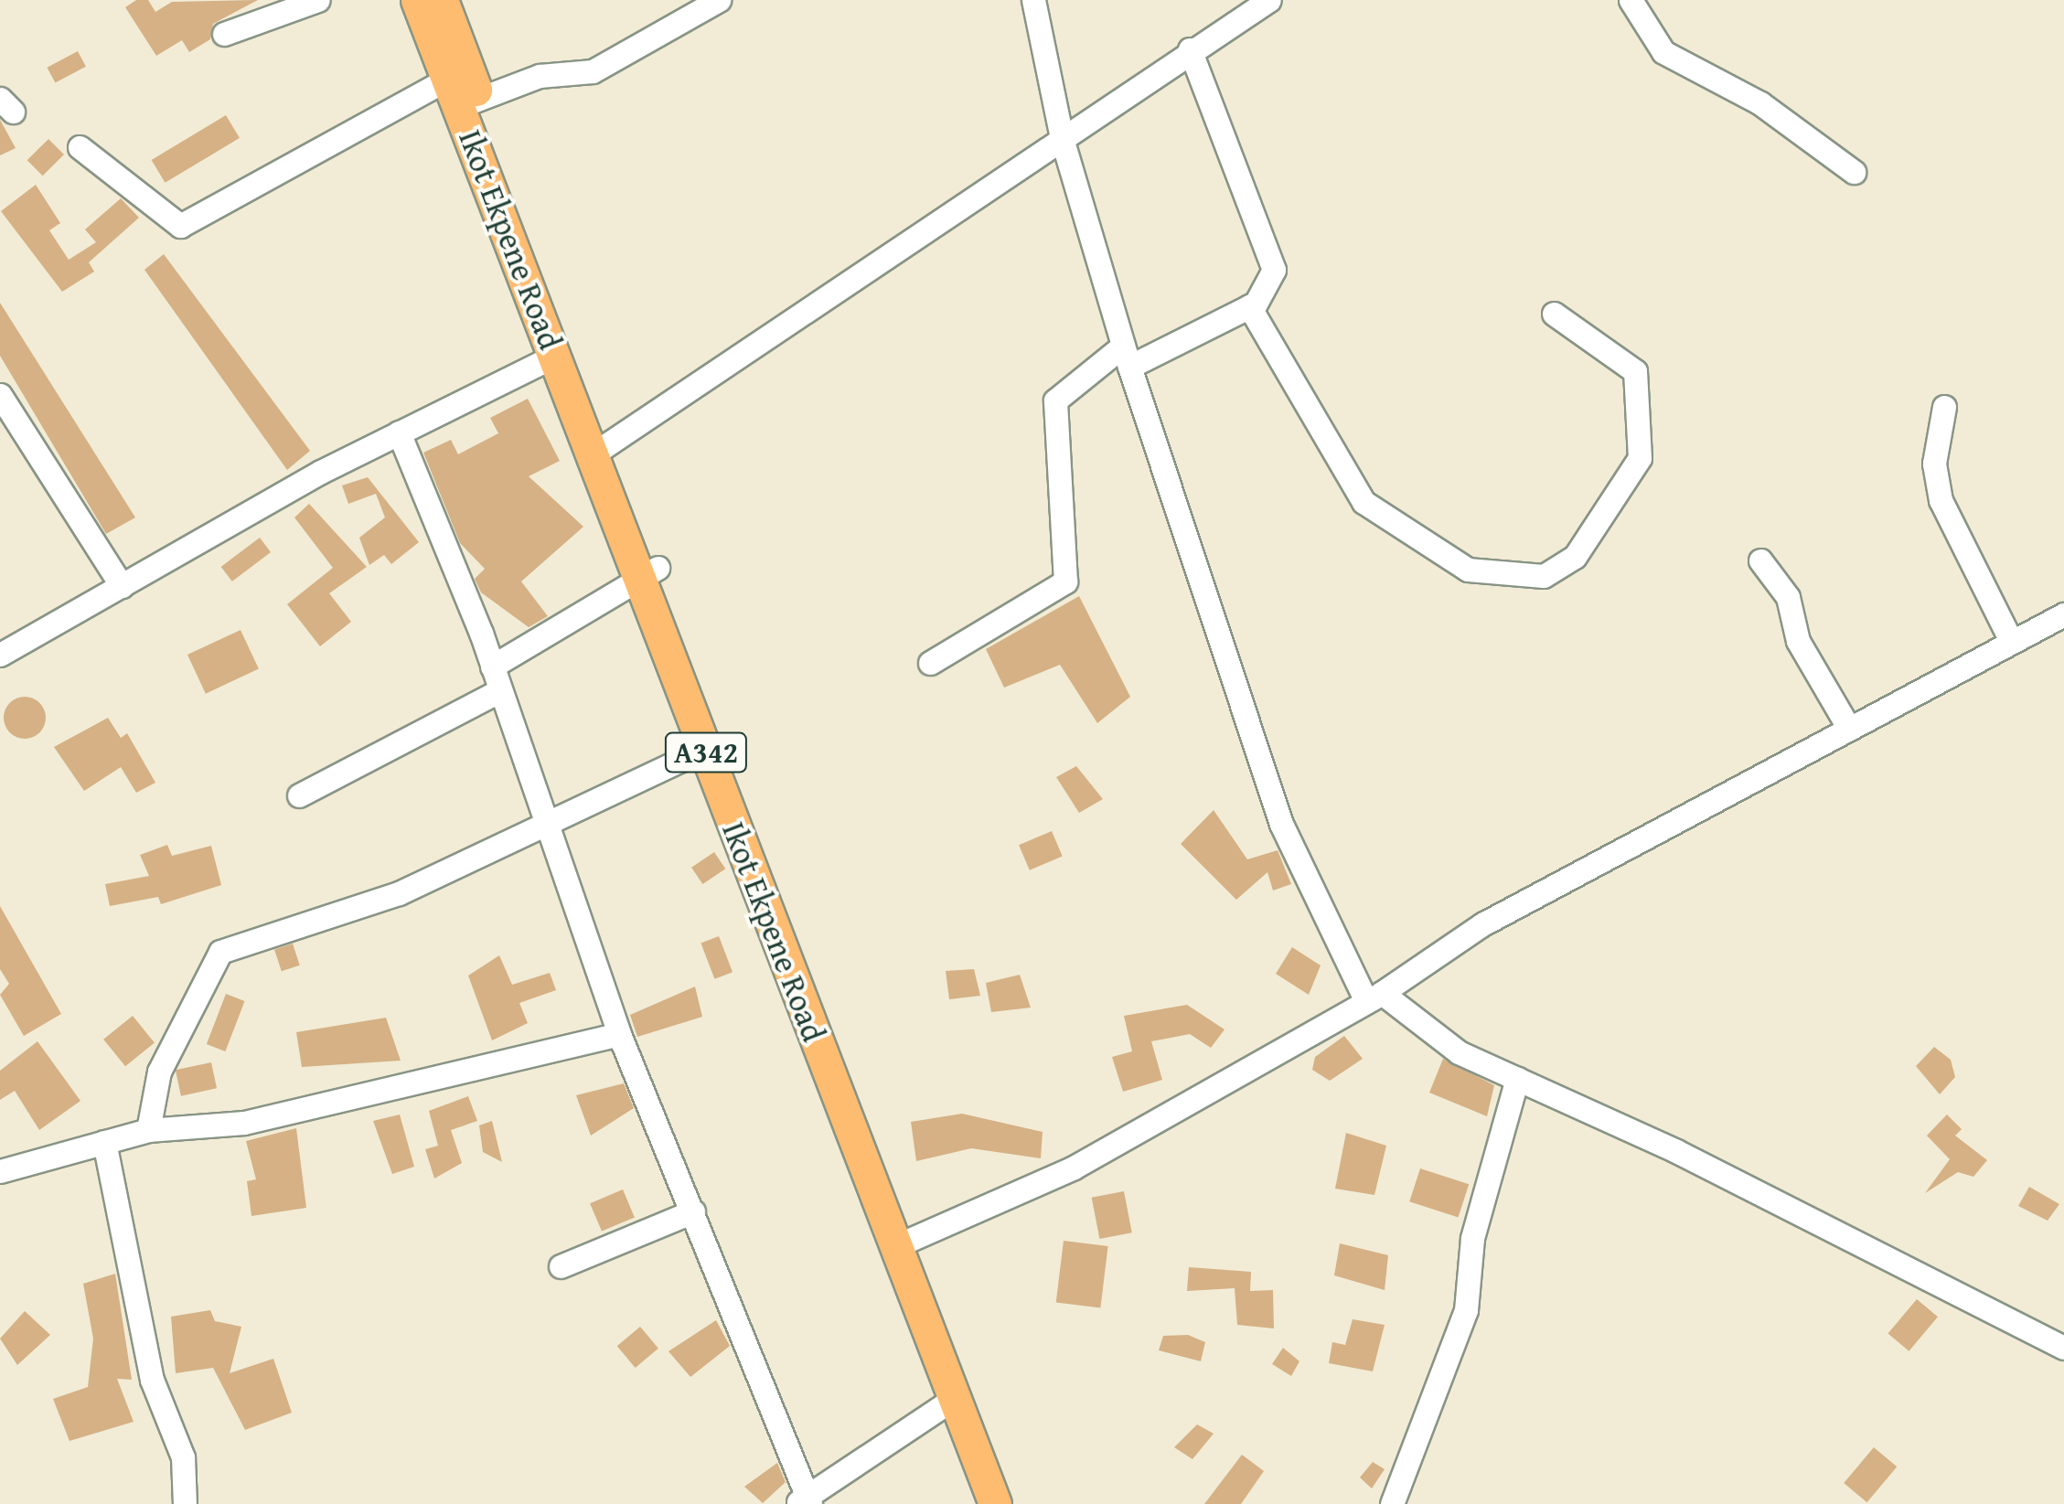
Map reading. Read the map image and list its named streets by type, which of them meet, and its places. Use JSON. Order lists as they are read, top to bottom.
{
  "streets": {
    "highway": ["Ikot Ekpene Road", "A342"]
  }
}
